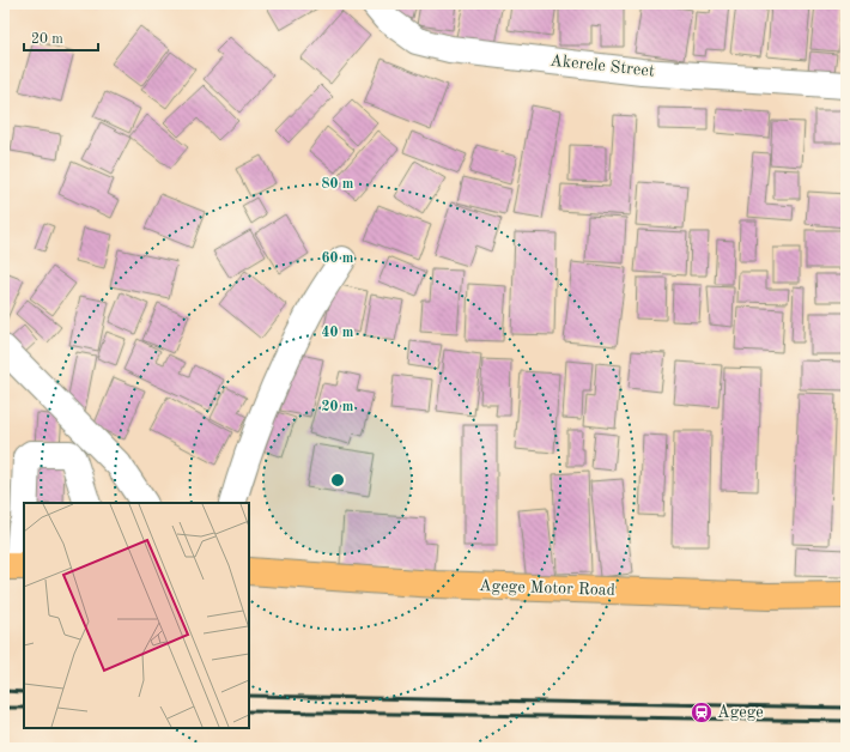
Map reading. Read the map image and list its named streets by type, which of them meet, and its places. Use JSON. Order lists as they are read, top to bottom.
{
  "streets": {
    "main road": ["Agege Motor Road"],
    "street": ["Akerele Street"]
  },
  "places": {
    "station": ["Agege"]
  },
  "scale_bar": "20 m",
  "rings": [
    "80 m",
    "60 m",
    "40 m",
    "20 m"
  ]
}
